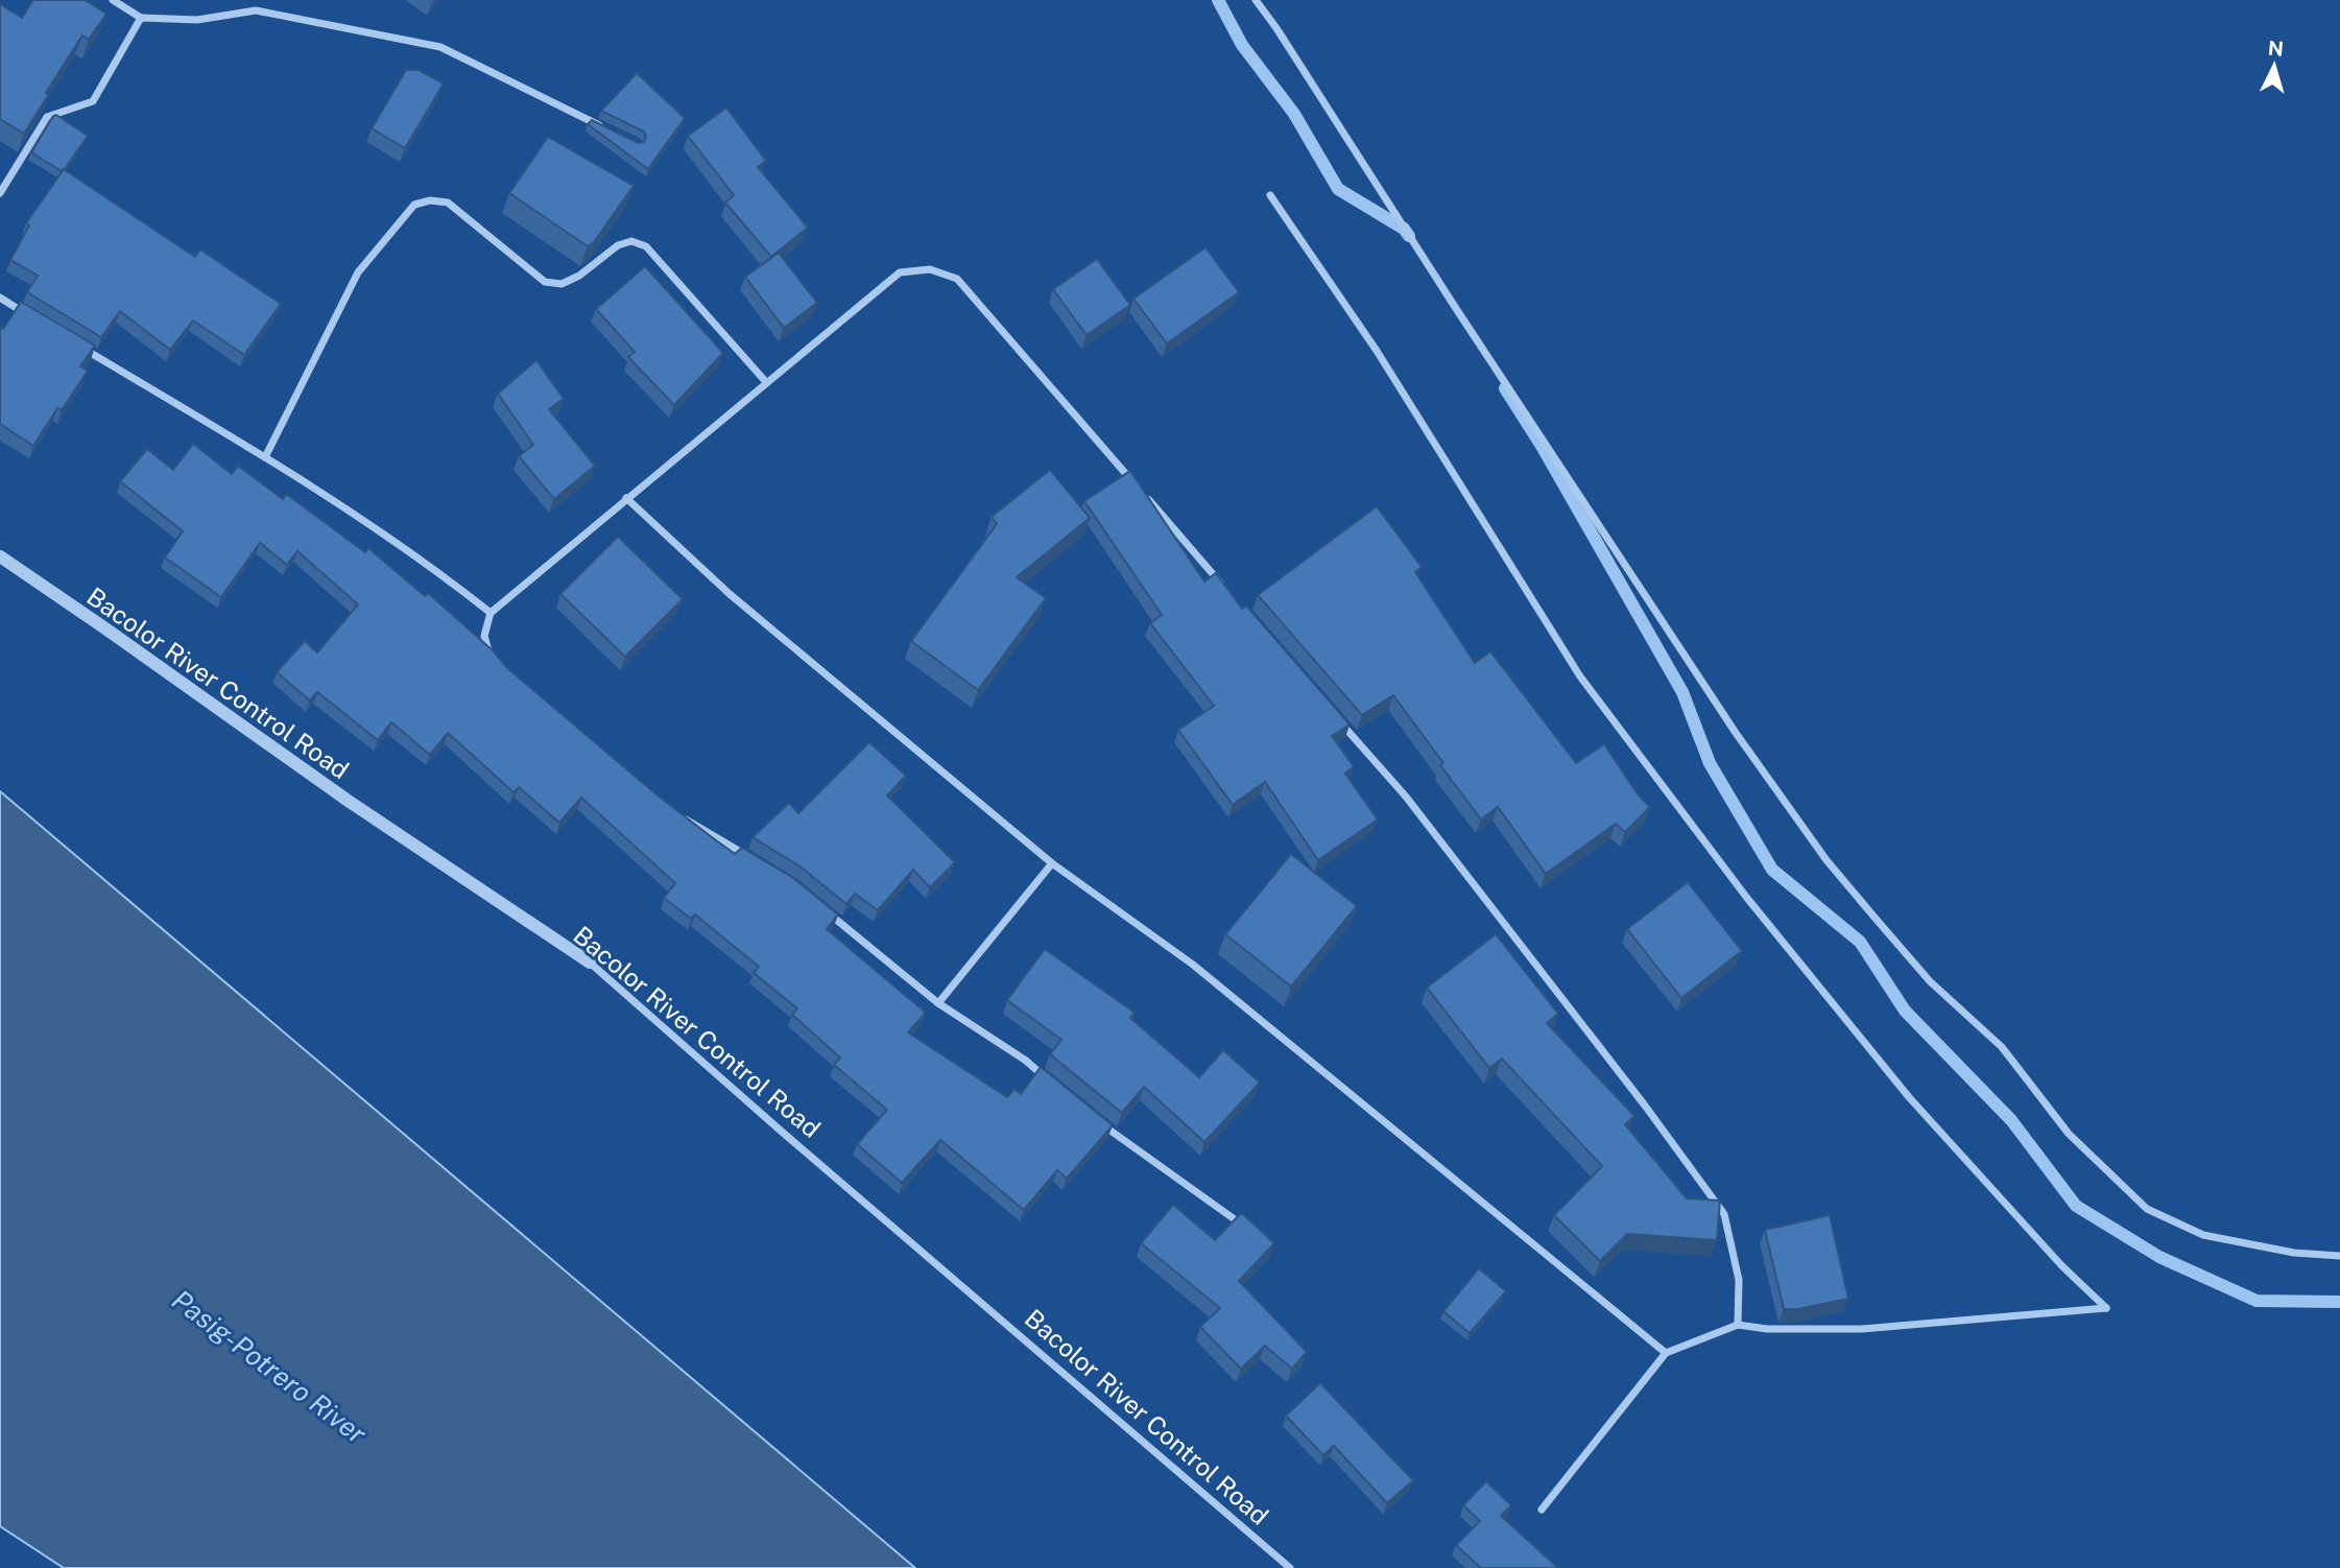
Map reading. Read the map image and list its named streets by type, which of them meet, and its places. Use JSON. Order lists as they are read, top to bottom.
{
  "streets": {
    "street": ["Bacolor River Control Road"]
  },
  "water": ["Pasig-Potrero River"],
  "north": "top"
}
